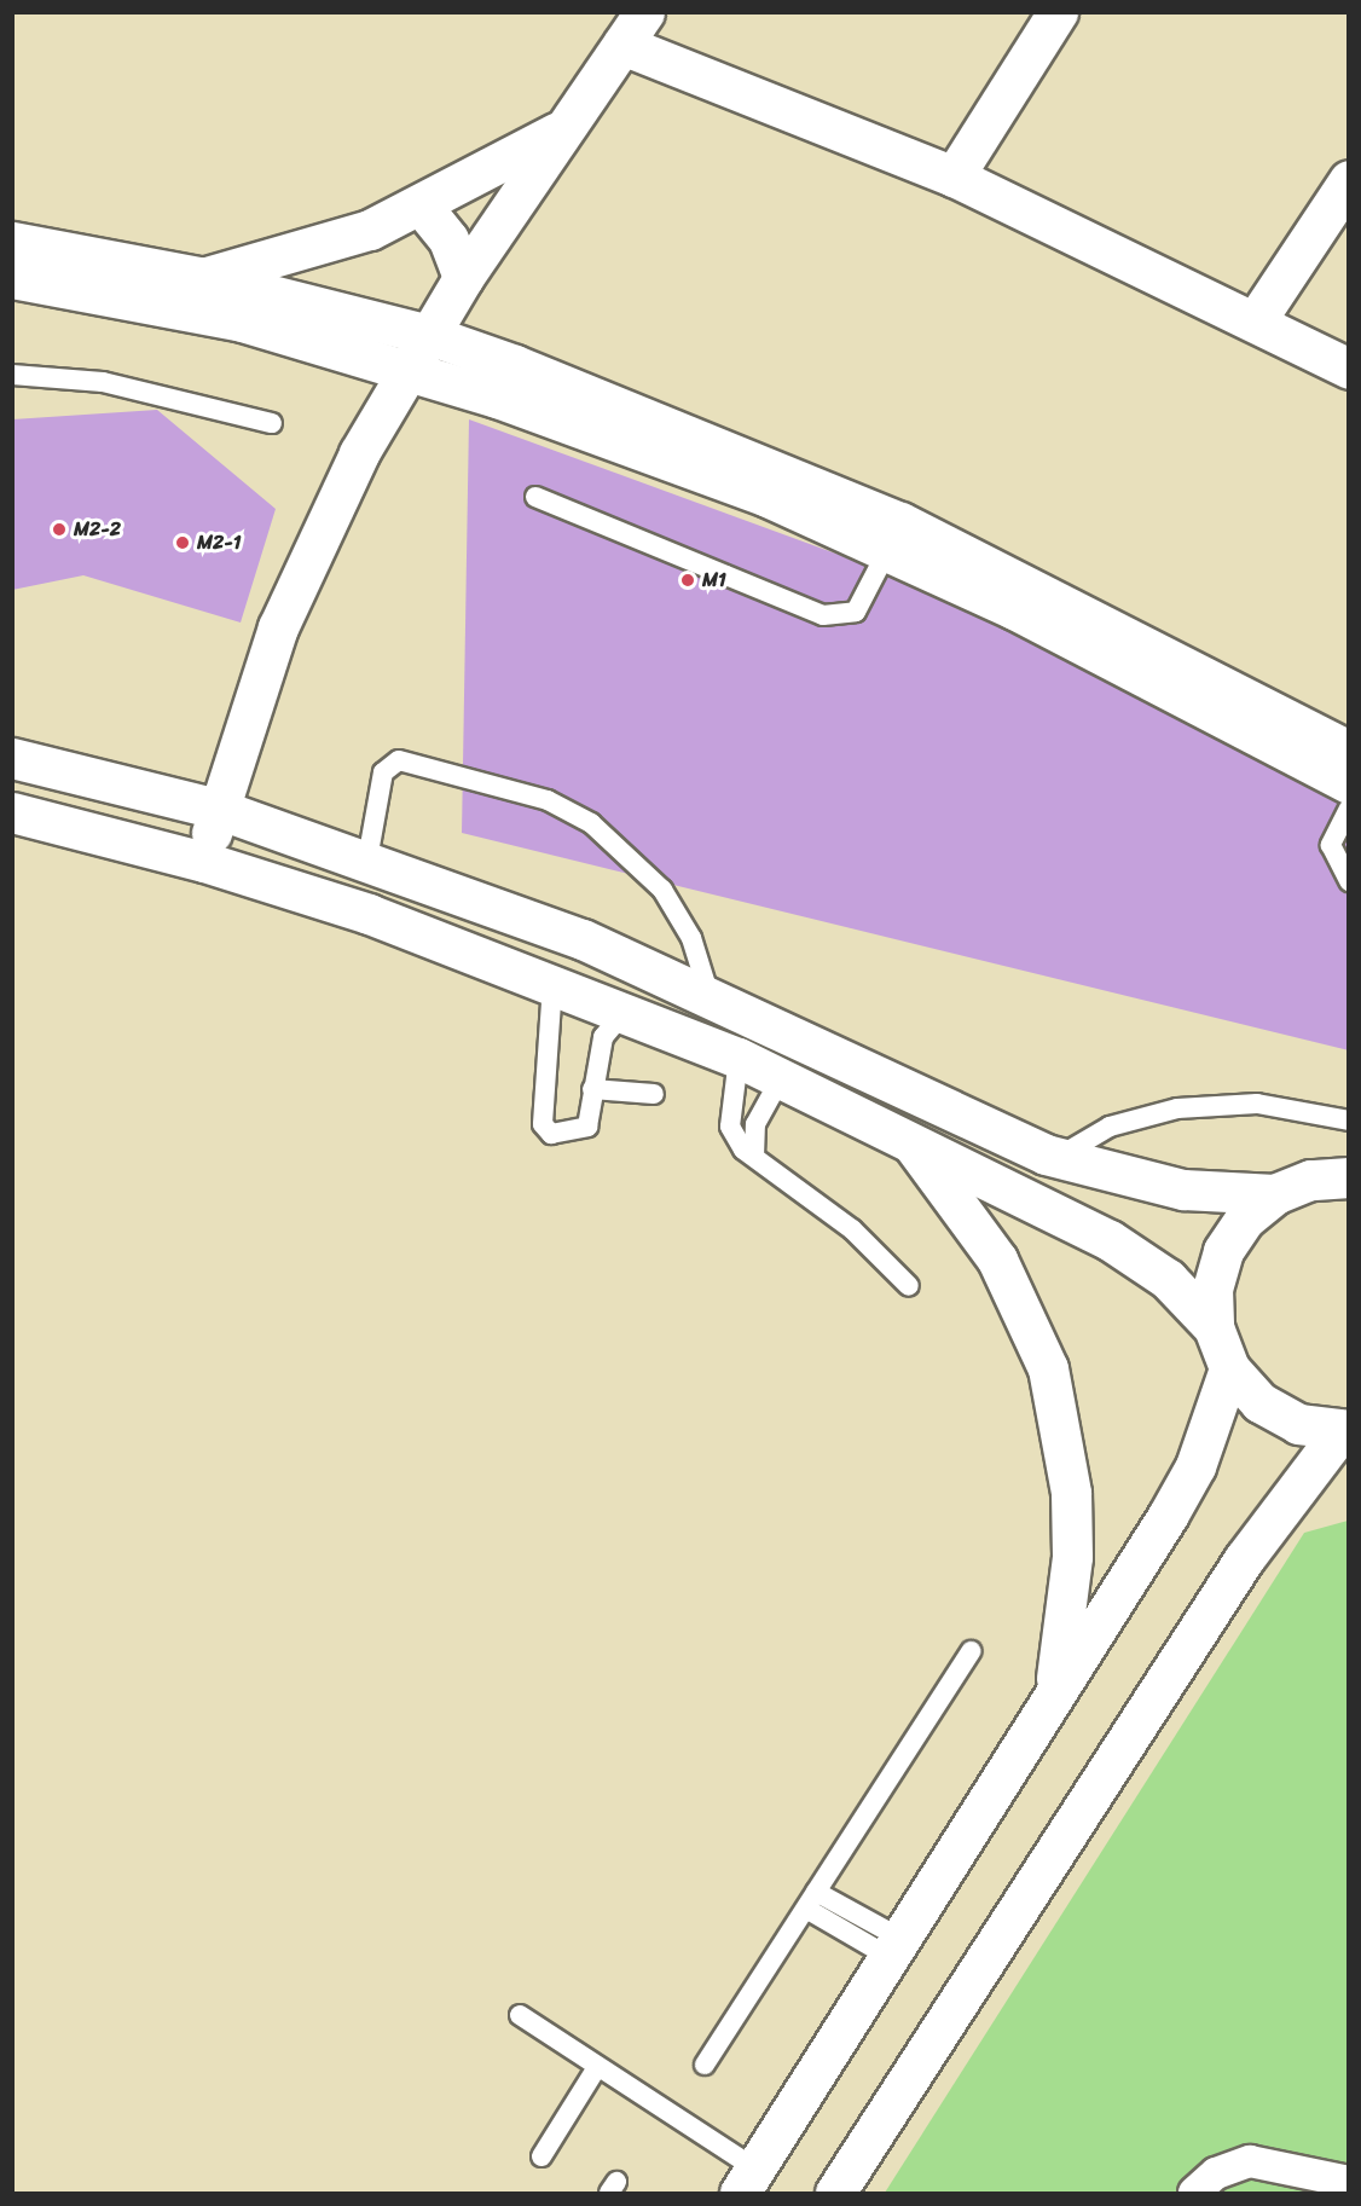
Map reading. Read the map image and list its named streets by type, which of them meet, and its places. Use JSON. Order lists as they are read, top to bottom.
{
  "places": ["M2-2", "M2-1", "M1"]
}
